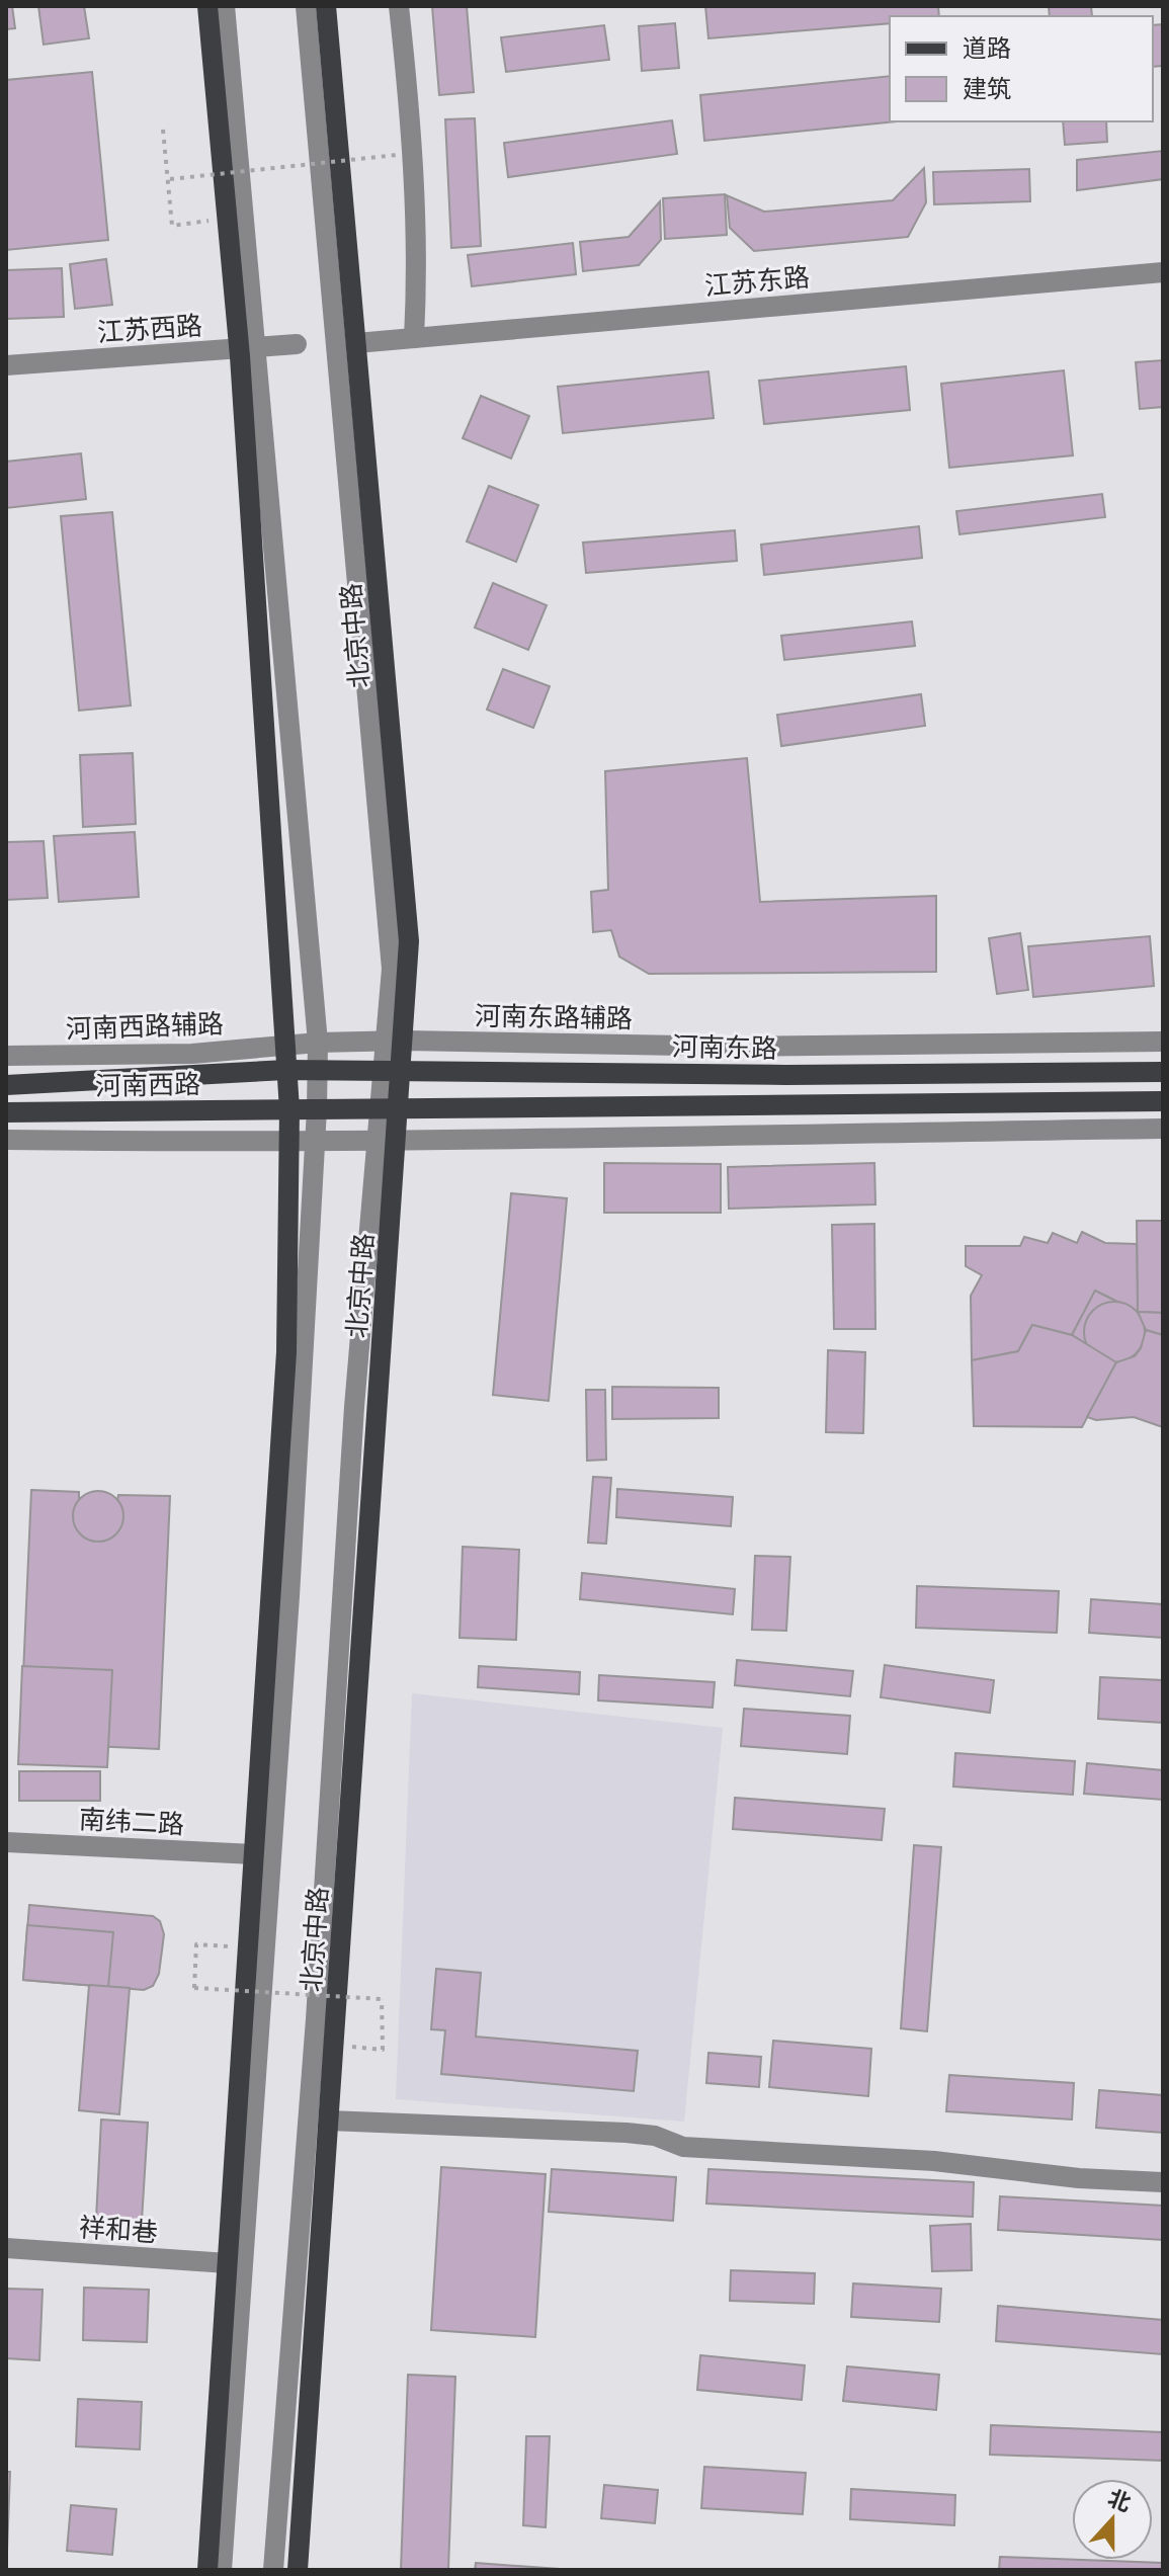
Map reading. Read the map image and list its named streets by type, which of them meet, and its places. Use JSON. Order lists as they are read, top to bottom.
{
  "streets": {
    "main road": ["北京中路", "河南东路", "河南西路"],
    "street": [
      "江苏东路",
      "江苏西路",
      "河南东路辅路",
      "河南西路辅路",
      "南纬二路",
      "祥和巷"
    ]
  },
  "crossings": [
    ["江苏东路", "北京中路"],
    ["北京中路", "河南东路辅路"],
    ["北京中路", "河南东路"],
    ["河南东路辅路", "河南西路辅路"],
    ["河南东路", "河南西路"]
  ],
  "legend": ["道路", "建筑"],
  "north": "top"
}
